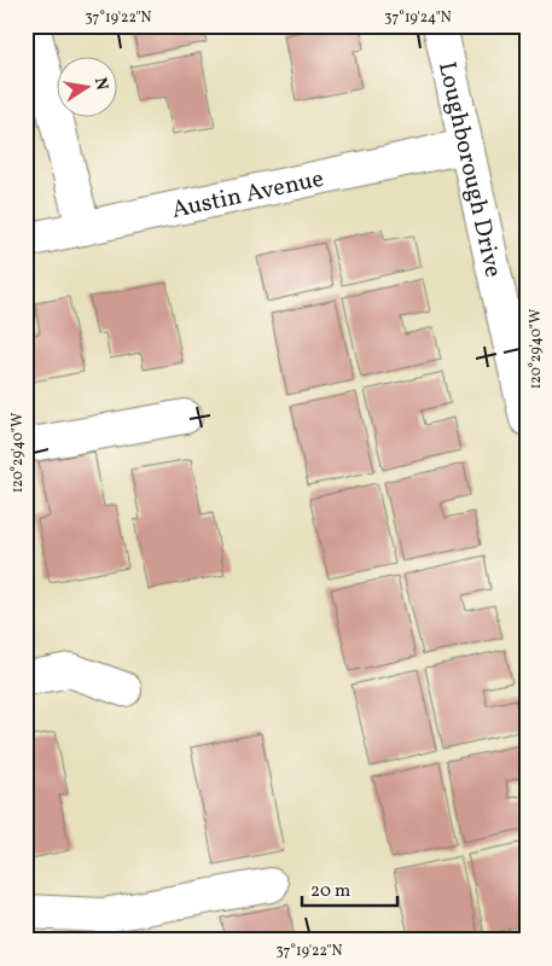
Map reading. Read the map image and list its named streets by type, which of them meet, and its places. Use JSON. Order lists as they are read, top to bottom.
{
  "streets": {
    "street": ["Loughborough Drive", "Austin Avenue"]
  },
  "crossings": [
    ["Loughborough Drive", "Austin Avenue"]
  ],
  "scale_bar": "20 m",
  "north": "right",
  "coordinates": ["37°19'22\"N", "37°19'24\"N", "120°29'40\"W"]
}
